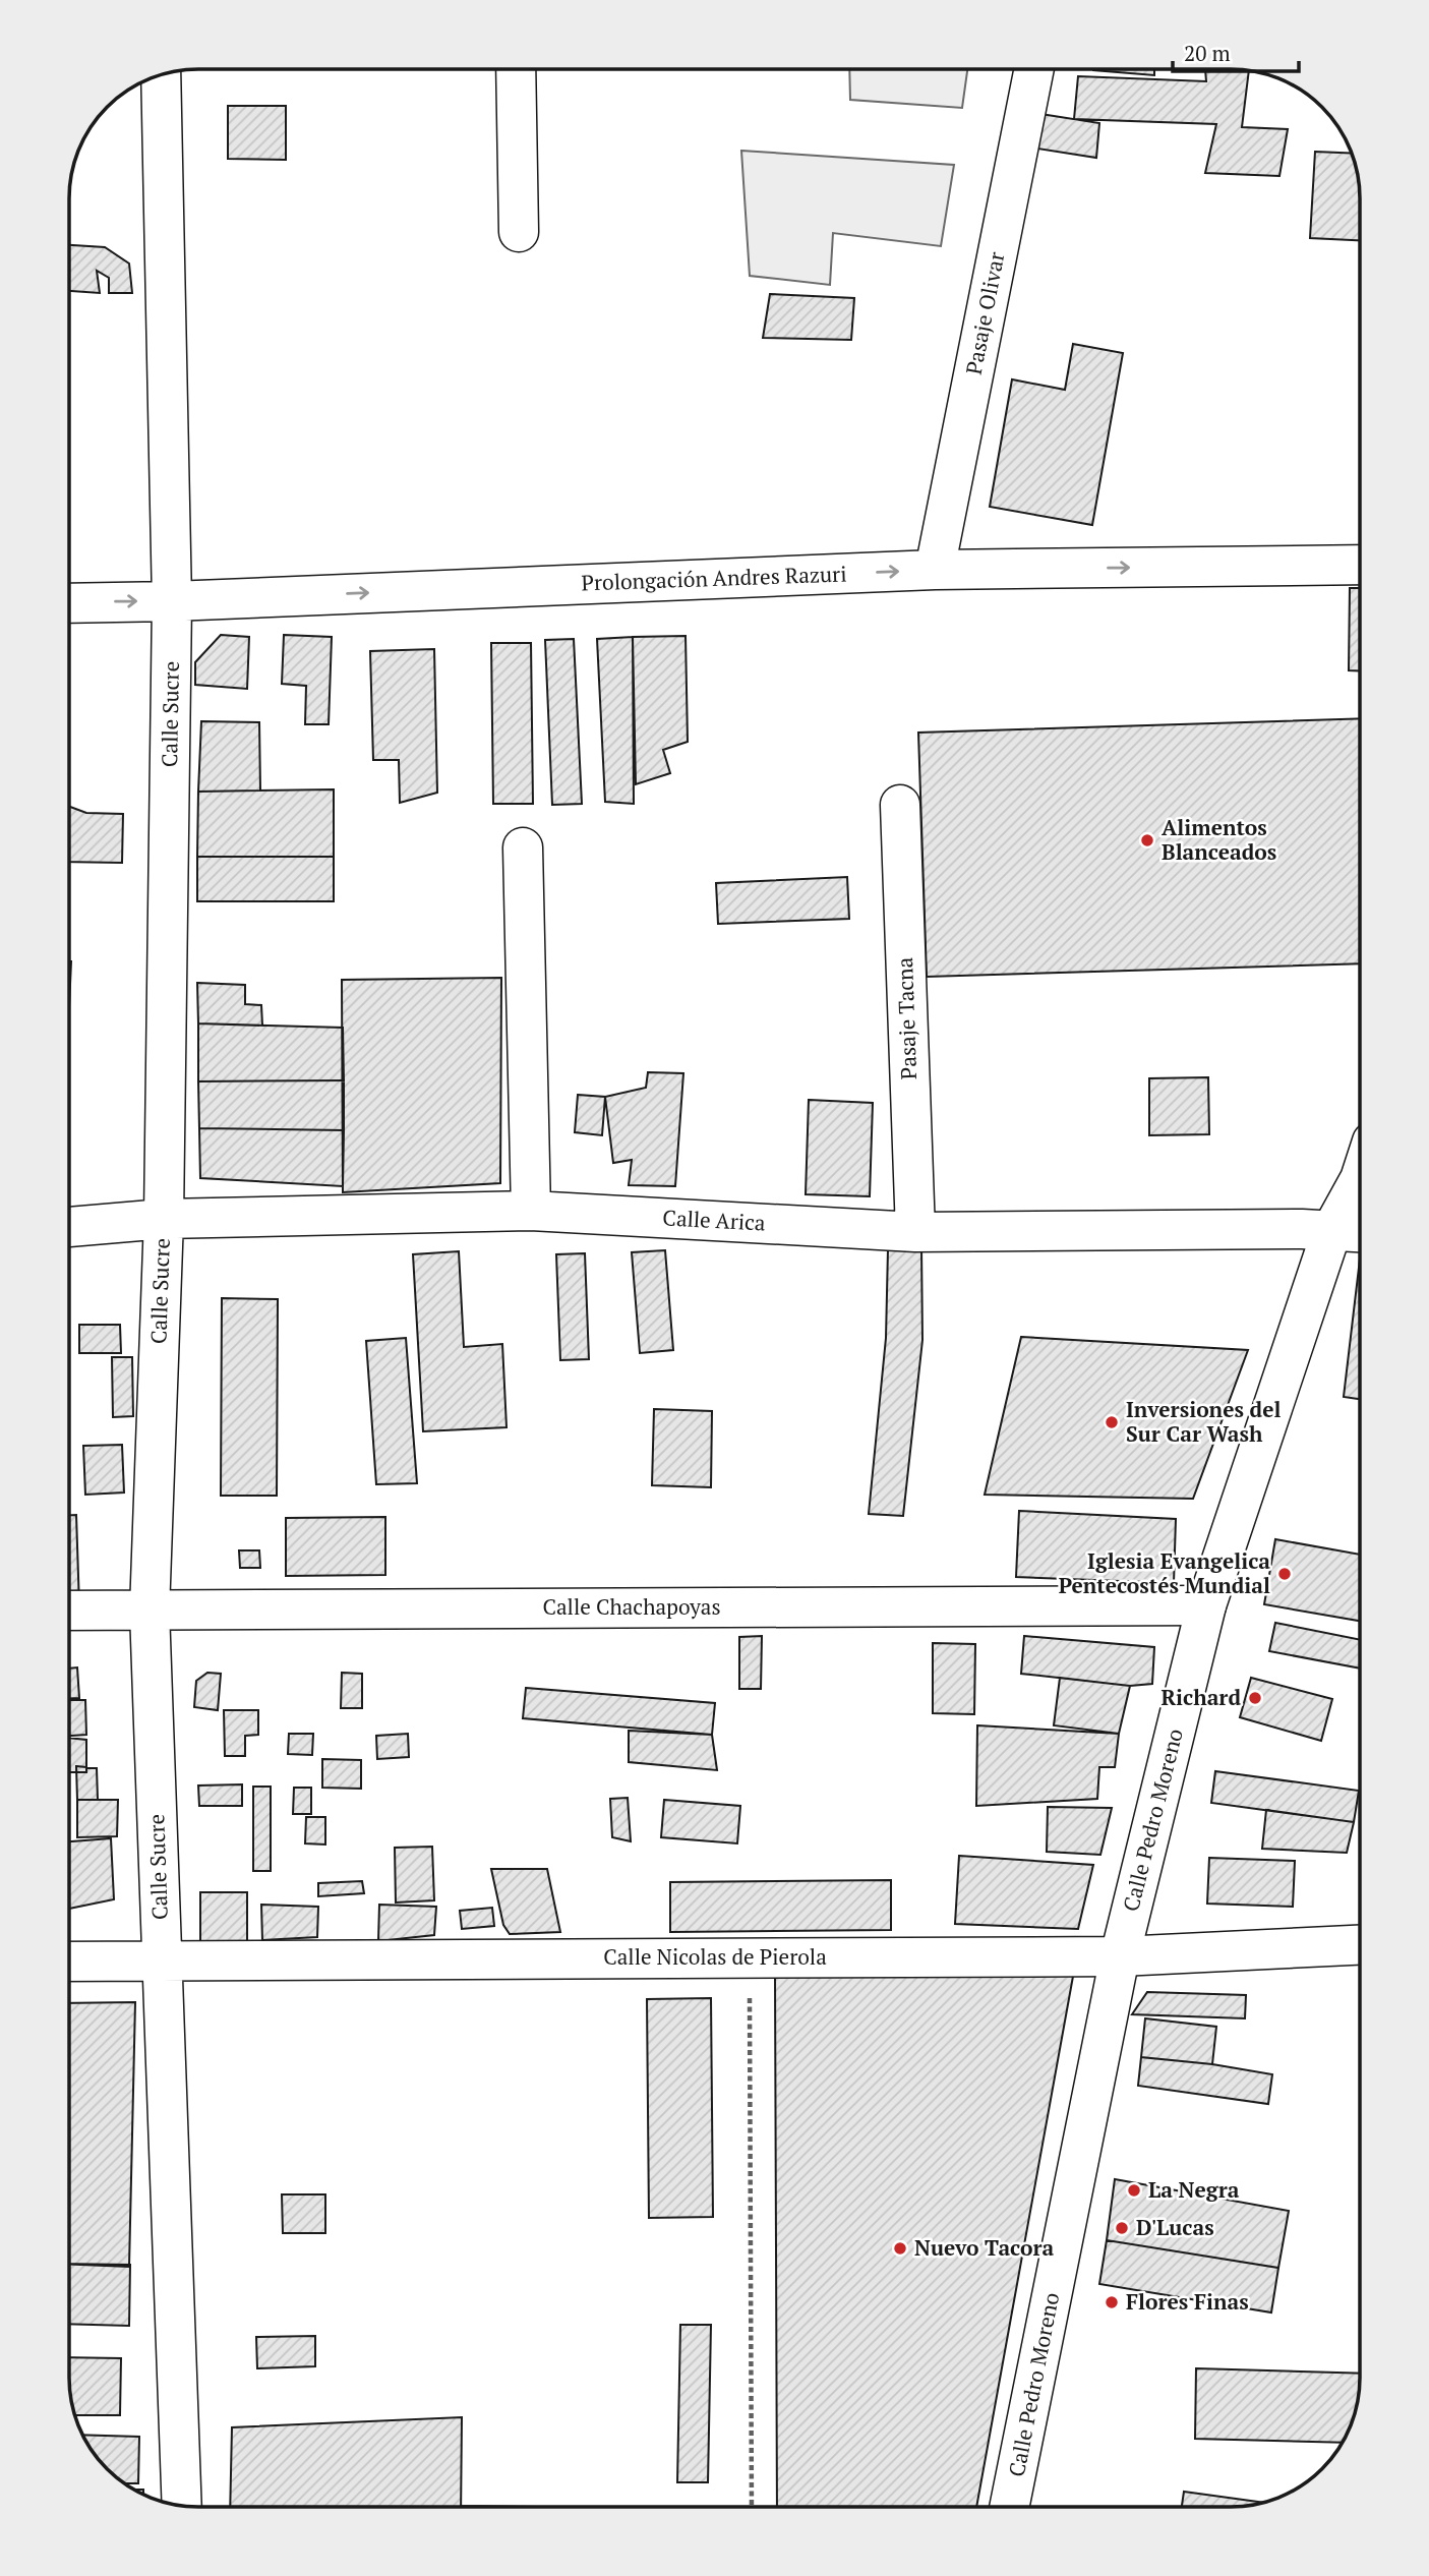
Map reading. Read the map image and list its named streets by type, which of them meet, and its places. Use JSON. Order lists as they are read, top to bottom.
{
  "streets": {
    "street": [
      "Pasaje Olivar",
      "Prolongación Andres Razuri",
      "Calle Sucre",
      "Pasaje Tacna",
      "Calle Arica",
      "Calle Chachapoyas",
      "Calle Pedro Moreno",
      "Calle Nicolas de Pierola"
    ]
  },
  "crossings": [
    ["Pasaje Olivar", "Prolongación Andres Razuri"],
    ["Prolongación Andres Razuri", "Calle Sucre"],
    ["Calle Sucre", "Calle Arica"],
    ["Calle Sucre", "Calle Chachapoyas"],
    ["Calle Sucre", "Calle Nicolas de Pierola"],
    ["Pasaje Tacna", "Calle Arica"],
    ["Calle Arica", "Calle Pedro Moreno"],
    ["Calle Chachapoyas", "Calle Pedro Moreno"],
    ["Calle Pedro Moreno", "Calle Nicolas de Pierola"]
  ],
  "one_way": ["Prolongación Andres Razuri"],
  "places": [
    "Alimentos Blanceados",
    "Inversiones del Sur Car Wash",
    "Iglesia Evangelica Pentecostés Mundial",
    "Richard",
    "La Negra",
    "D'Lucas",
    "Nuevo Tacora",
    "Flores Finas"
  ],
  "scale_bar": "20 m"
}
